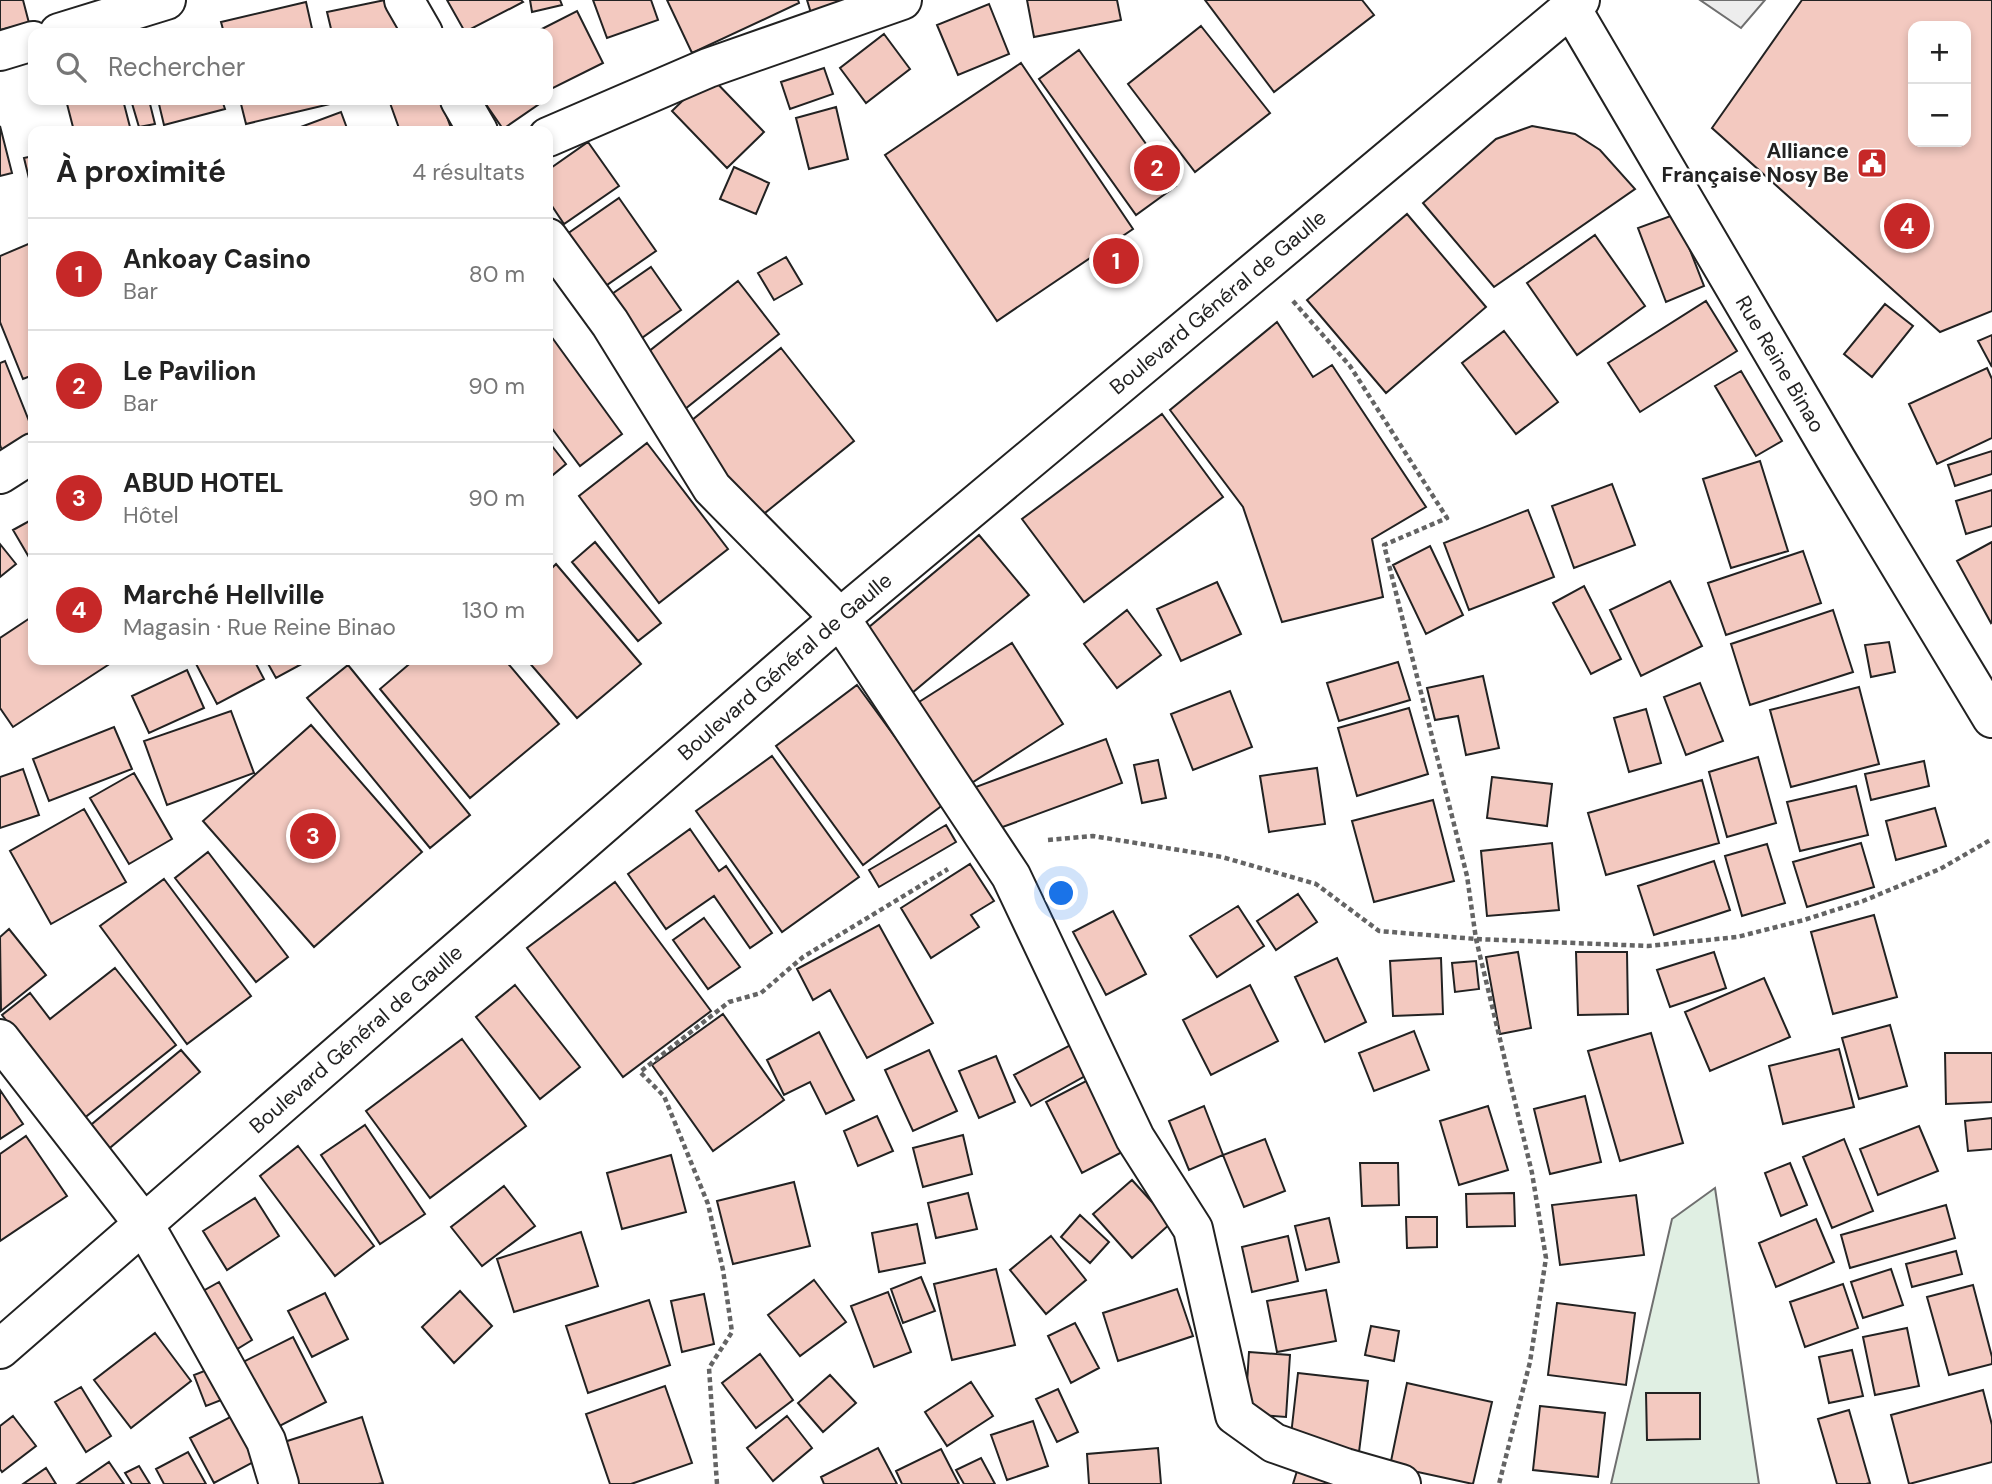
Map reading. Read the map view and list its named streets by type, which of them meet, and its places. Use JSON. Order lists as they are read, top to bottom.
{
  "streets": {
    "street": ["Boulevard Général de Gaulle", "Rue Reine Binao"]
  },
  "crossings": [
    ["Boulevard Général de Gaulle", "Rue Reine Binao"]
  ],
  "places": {
    "public building": ["Alliance Française Nosy Be"]
  },
  "page": {
    "map_buttons": ["+", "−"],
    "search": "Rechercher",
    "heading": ["À proximité", "4 résultats"],
    "pins": [
      "2",
      "4",
      "1",
      "3"
    ],
    "list": [
      {
        "mark": "1",
        "name": "Ankoay Casino",
        "note": "Bar",
        "value": "80 m"
      },
      {
        "mark": "2",
        "name": "Le Pavilion",
        "note": "Bar",
        "value": "90 m"
      },
      {
        "mark": "3",
        "name": "ABUD HOTEL",
        "note": "Hôtel",
        "value": "90 m"
      },
      {
        "mark": "4",
        "name": "Marché Hellville",
        "note": "Magasin · Rue Reine Binao",
        "value": "130 m"
      }
    ]
  }
}
